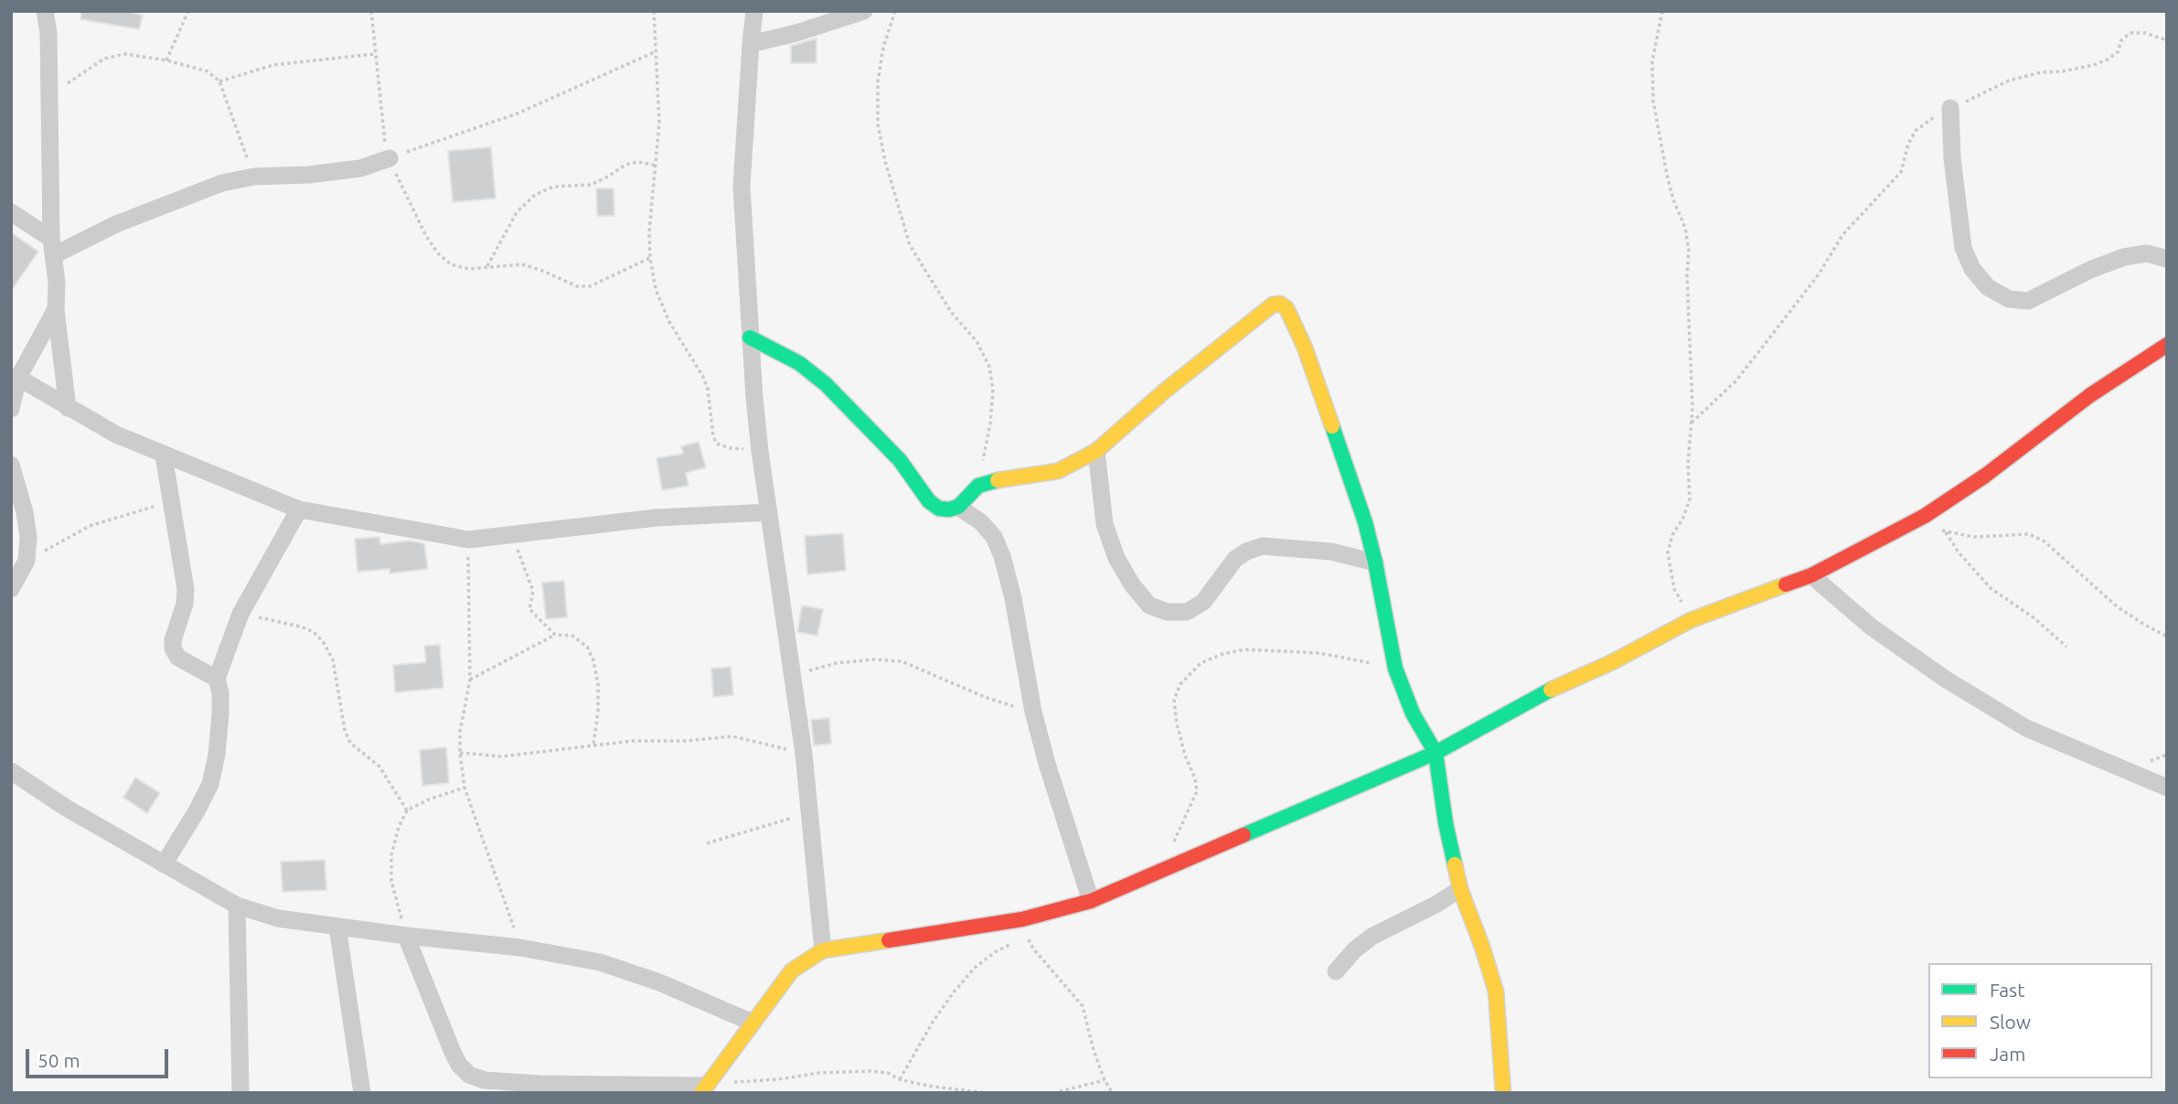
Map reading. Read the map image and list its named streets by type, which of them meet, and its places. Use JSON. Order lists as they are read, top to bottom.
{
  "legend": ["Fast", "Slow", "Jam"],
  "scale_bar": "50 m"
}
